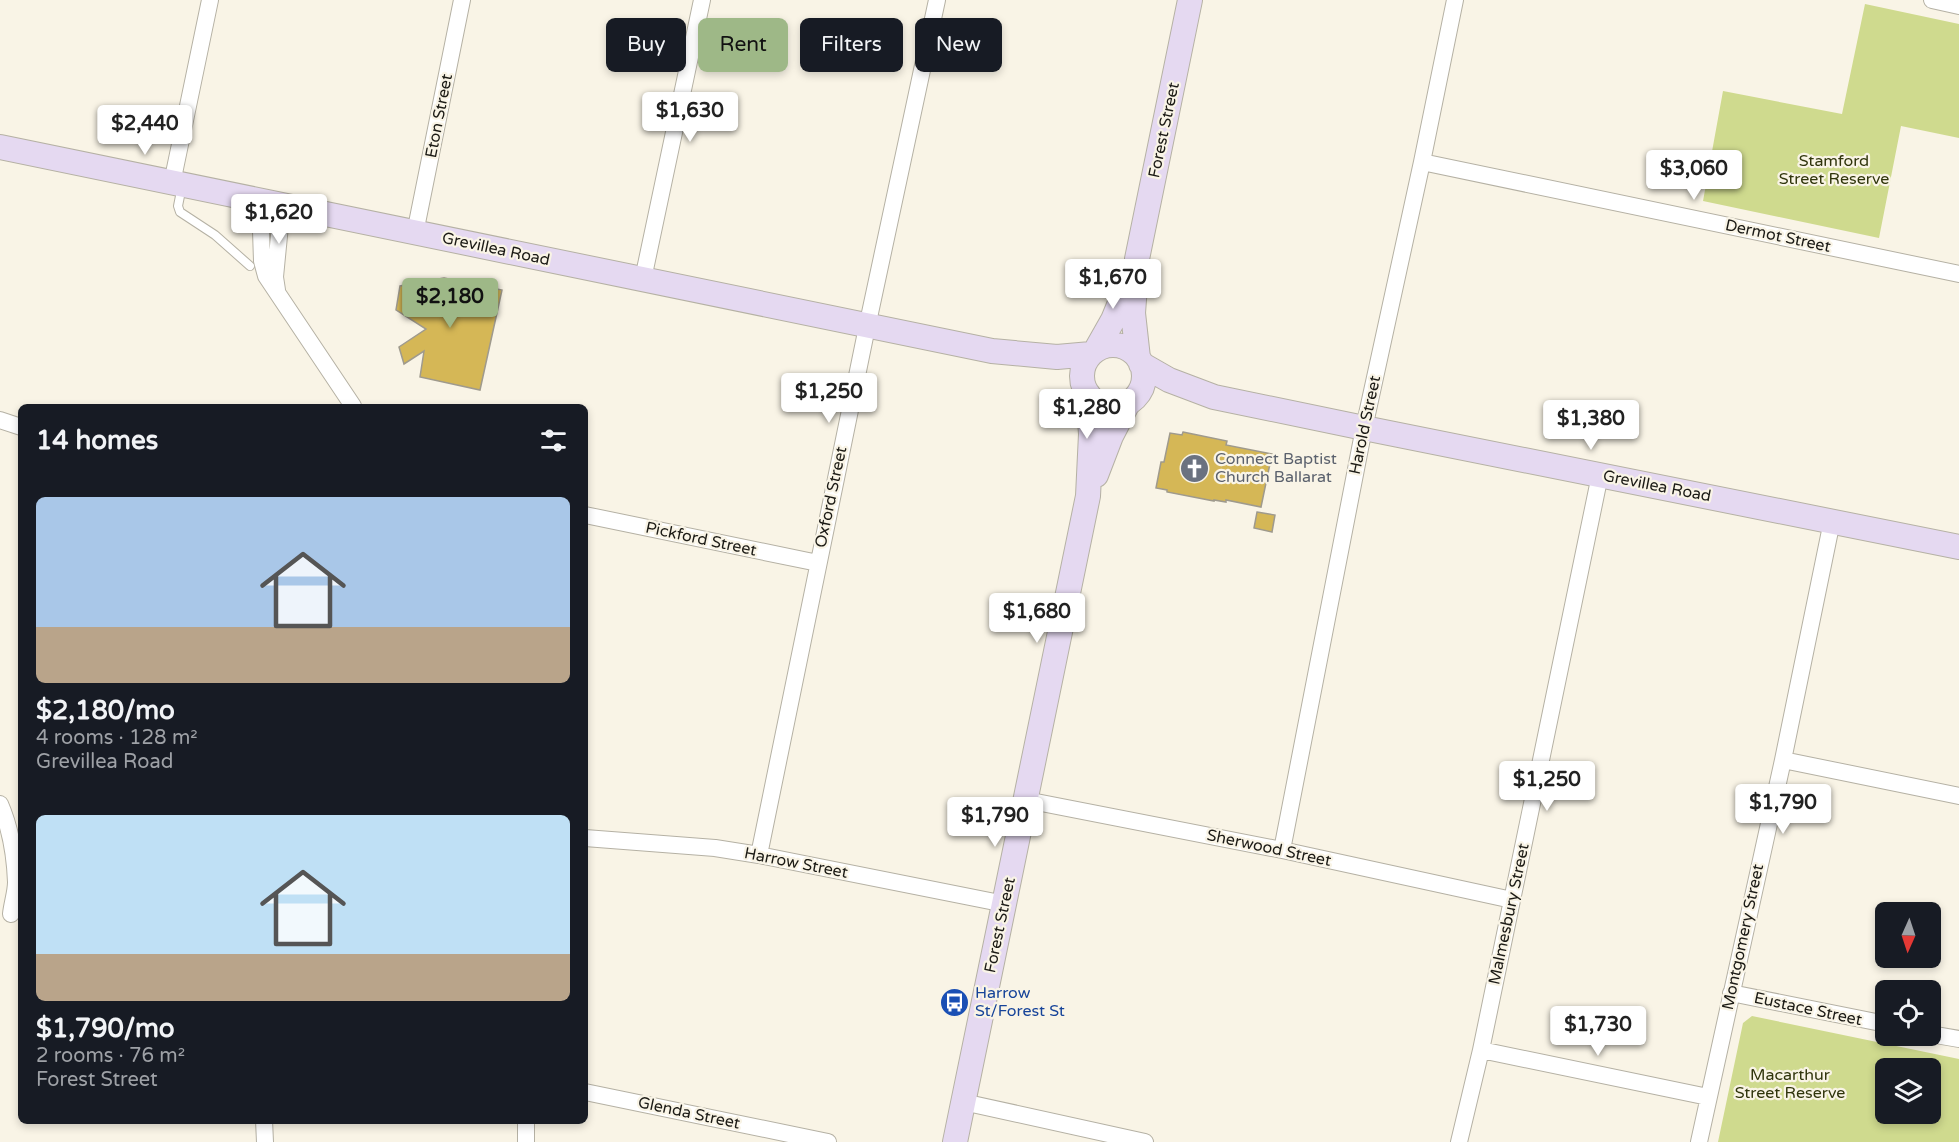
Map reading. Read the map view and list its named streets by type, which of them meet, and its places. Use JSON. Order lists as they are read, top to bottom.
{
  "streets": {
    "street": [
      "Eton Street",
      "Forest Street",
      "Dermot Street",
      "Grevillea Road",
      "Harold Street",
      "Oxford Street",
      "Pickford Street",
      "Sherwood Street",
      "Harrow Street",
      "Malmesbury Street",
      "Montgomery Street",
      "Eustace Street",
      "Glenda Street"
    ]
  },
  "crossings": [
    ["Eton Street", "Grevillea Road"],
    ["Forest Street", "Grevillea Road"],
    ["Forest Street", "Sherwood Street"],
    ["Forest Street", "Harrow Street"],
    ["Dermot Street", "Harold Street"],
    ["Grevillea Road", "Harold Street"],
    ["Grevillea Road", "Oxford Street"],
    ["Grevillea Road", "Malmesbury Street"],
    ["Grevillea Road", "Montgomery Street"],
    ["Harold Street", "Sherwood Street"],
    ["Oxford Street", "Pickford Street"],
    ["Oxford Street", "Harrow Street"],
    ["Sherwood Street", "Malmesbury Street"],
    ["Montgomery Street", "Eustace Street"]
  ],
  "parks": ["Stamford Street Reserve", "Macarthur Street Reserve"],
  "places": {
    "church": ["Connect Baptist Church Ballarat"],
    "bus stop": ["Harrow St/Forest St"]
  },
  "north": "bottom",
  "page": {
    "chip": [
      "Buy",
      "Rent",
      "Filters",
      "New"
    ],
    "price": [
      "$1,630",
      "$2,440",
      "$3,060",
      "$1,620",
      "$1,670",
      "$2,180",
      "$1,250",
      "$1,280",
      "$1,380",
      "$1,680",
      "$1,250",
      "$1,790",
      "$1,790",
      "$1,730"
    ],
    "heading": "14 homes",
    "list": [
      {
        "name": "$2,180/mo",
        "note": "4 rooms · 128 m² · Grevillea Road"
      },
      {
        "name": "$1,790/mo",
        "note": "2 rooms · 76 m² · Forest Street"
      }
    ]
  }
}
